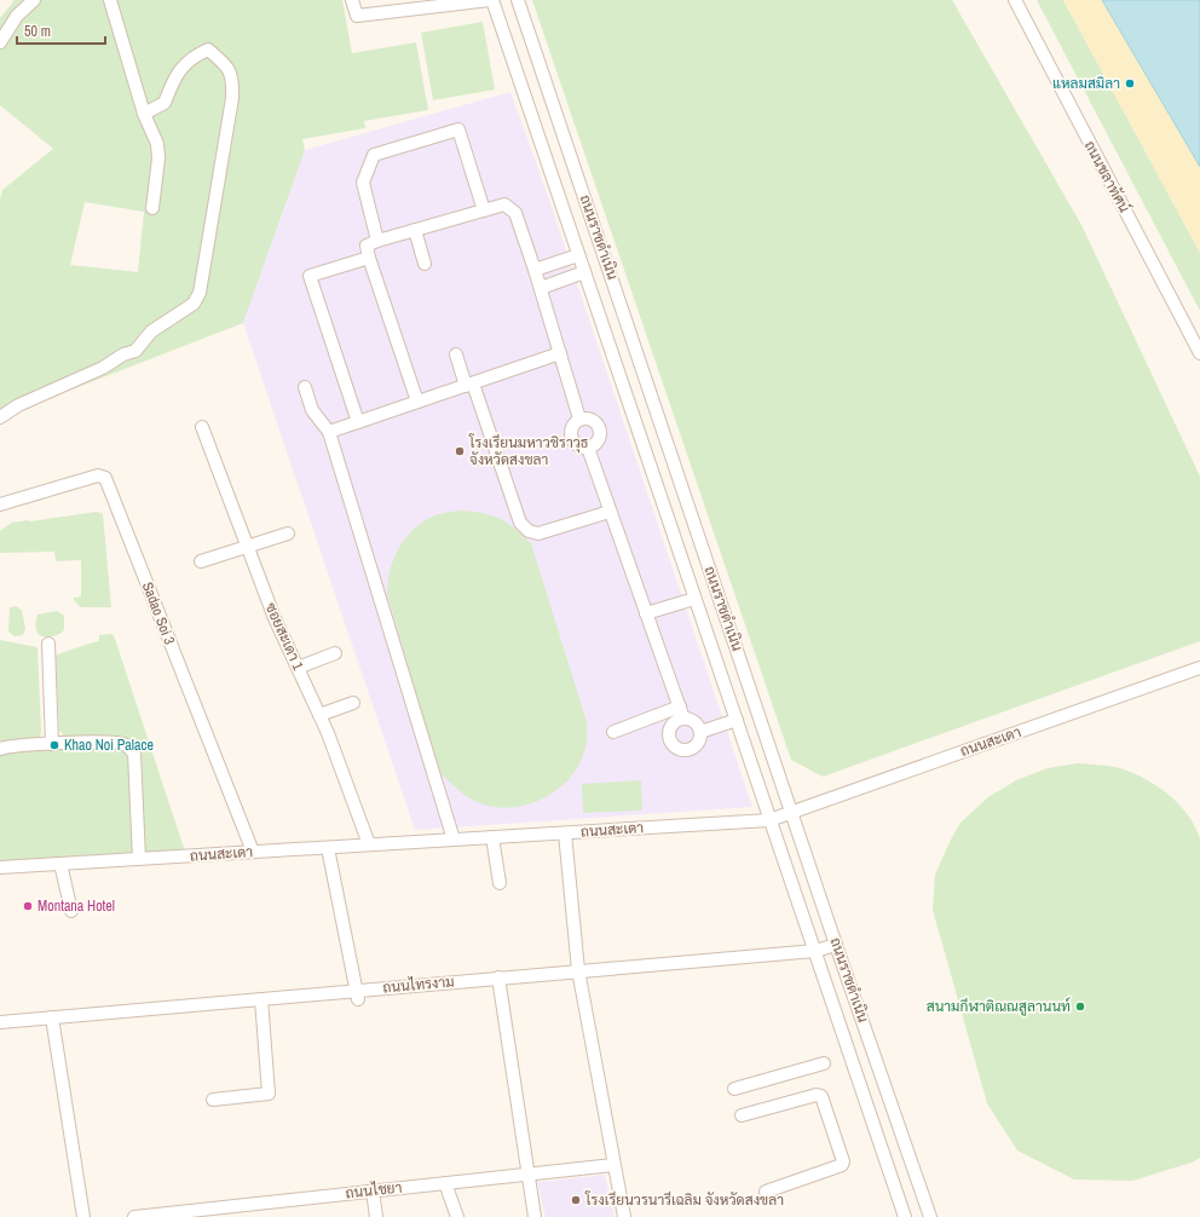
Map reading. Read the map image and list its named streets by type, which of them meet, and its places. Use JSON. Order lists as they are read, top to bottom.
{
  "streets": {
    "street": [
      "ถนนชลาทัศน์",
      "ถนนราชดำเนิน",
      "Sadao Soi 3",
      "ซอยสะเดา 1",
      "ถนนสะเดา",
      "ถนนไทรงาม",
      "ถนนไชยา"
    ]
  },
  "crossings": [
    ["ถนนราชดำเนิน", "ถนนสะเดา"],
    ["ถนนราชดำเนิน", "ถนนไทรงาม"],
    ["Sadao Soi 3", "ถนนสะเดา"],
    ["ซอยสะเดา 1", "ถนนสะเดา"]
  ],
  "places": [
    "แหลมสมิลา",
    "โรงเรียนมหาวชิราวุธ จังหวัดสงขลา",
    "Khao Noi Palace",
    "Montana Hotel",
    "สนามกีฬาติณณสูลานนท์",
    "โรงเรียนวรนารีเฉลิม จังหวัดสงขลา"
  ],
  "scale_bar": "50 m"
}
